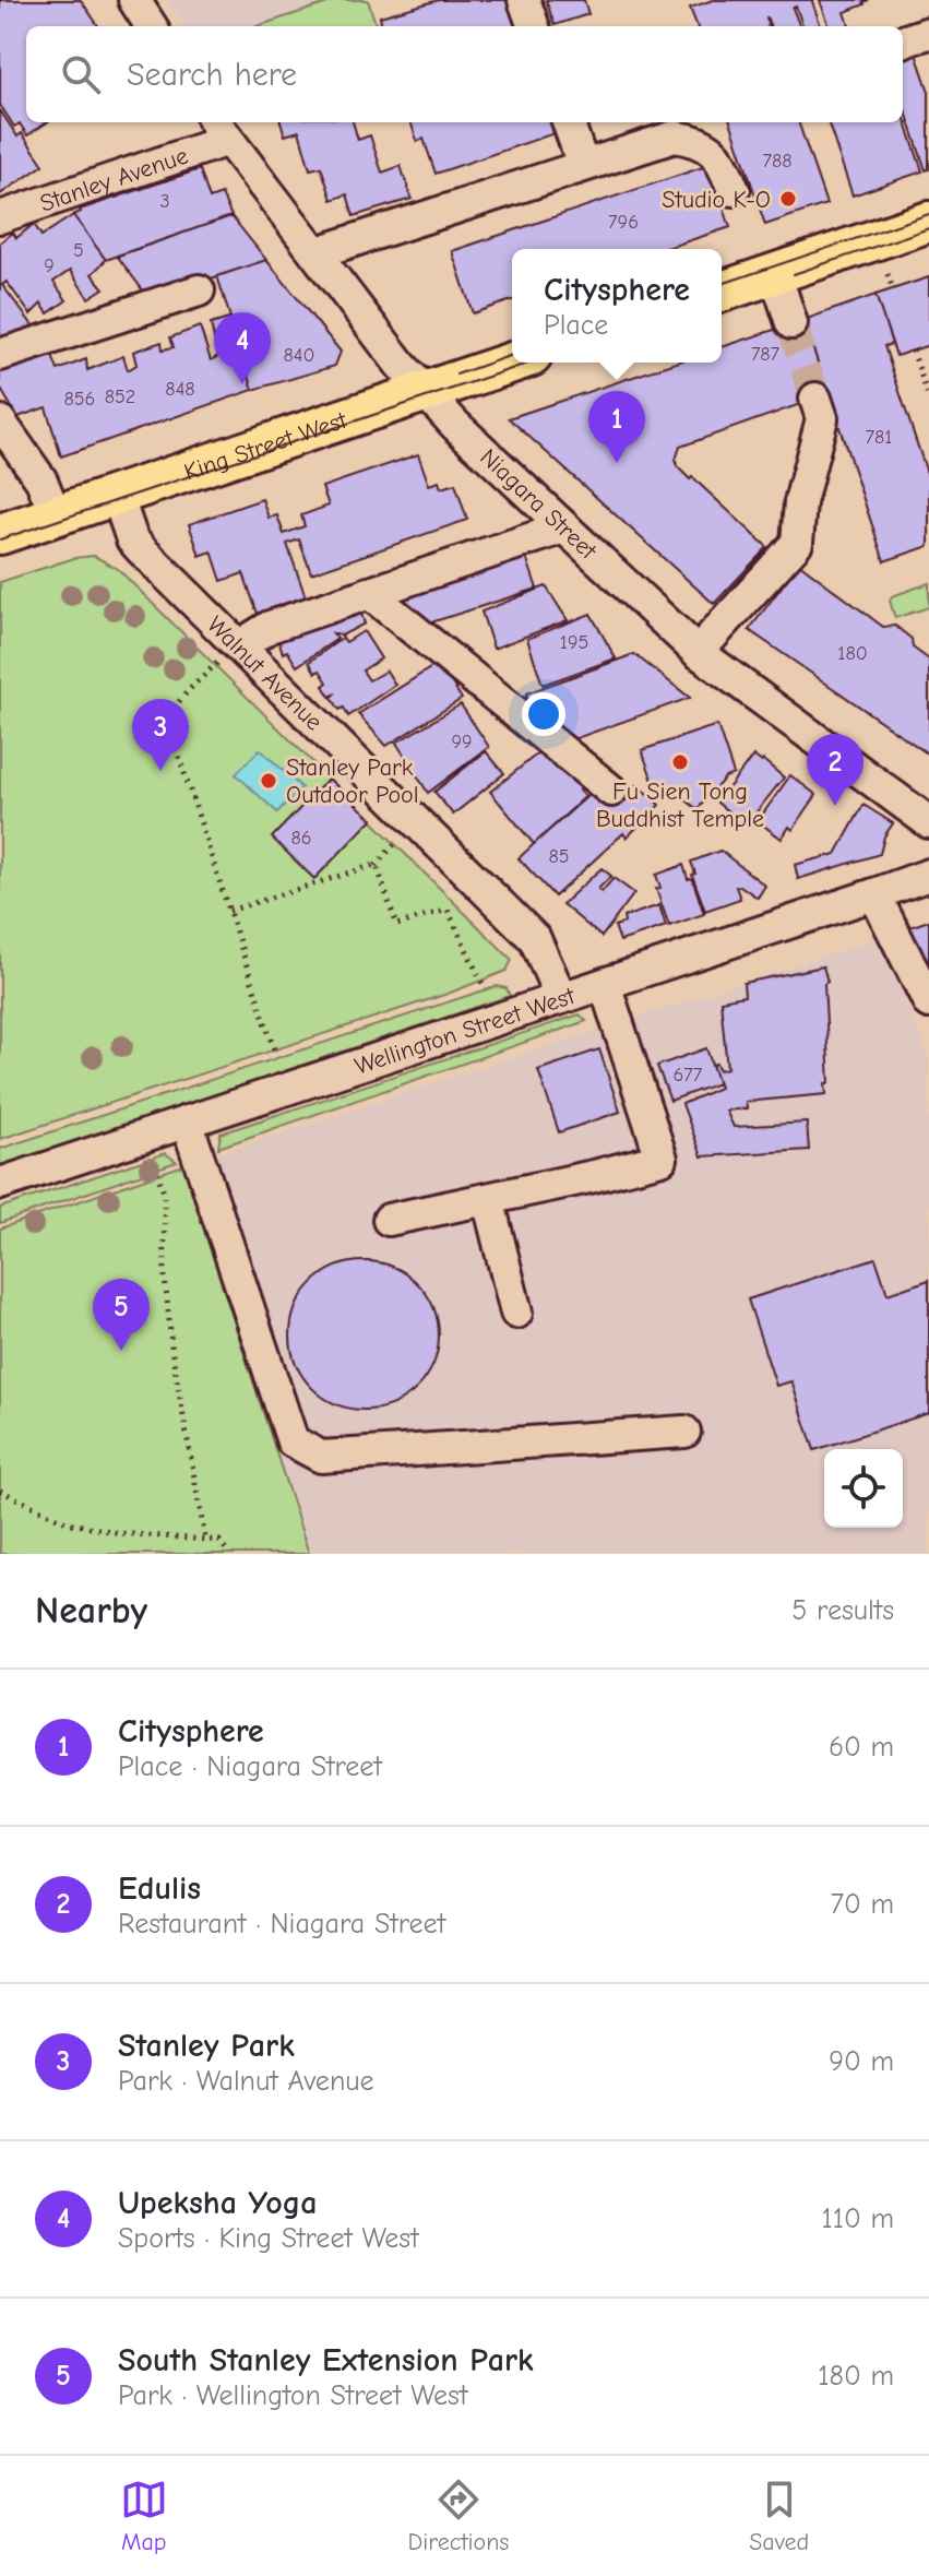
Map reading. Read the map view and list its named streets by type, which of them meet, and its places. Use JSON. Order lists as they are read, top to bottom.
{
  "streets": {
    "main road": ["King Street West"],
    "street": [
      "Stanley Avenue",
      "Niagara Street",
      "Walnut Avenue",
      "Wellington Street West"
    ]
  },
  "crossings": [
    ["Stanley Avenue", "Niagara Street"],
    ["King Street West", "Niagara Street"],
    ["King Street West", "Walnut Avenue"],
    ["Walnut Avenue", "Wellington Street West"]
  ],
  "places": ["Studio K-O", "Fu Sien Tong Buddhist Temple", "Stanley Park Outdoor Pool"],
  "house_numbers": [
    "788",
    "3",
    "796",
    "5",
    "9",
    "787",
    "840",
    "848",
    "852",
    "856",
    "781",
    "195",
    "180",
    "99",
    "86",
    "85",
    "677"
  ],
  "page": {
    "search": "Search here",
    "popup": ["Citysphere", "Place"],
    "pins": [
      "4",
      "1",
      "3",
      "2",
      "5"
    ],
    "heading": ["Nearby", "5 results"],
    "list": [
      {
        "mark": "1",
        "name": "Citysphere",
        "note": "Place · Niagara Street",
        "value": "60 m"
      },
      {
        "mark": "2",
        "name": "Edulis",
        "note": "Restaurant · Niagara Street",
        "value": "70 m"
      },
      {
        "mark": "3",
        "name": "Stanley Park",
        "note": "Park · Walnut Avenue",
        "value": "90 m"
      },
      {
        "mark": "4",
        "name": "Upeksha Yoga",
        "note": "Sports · King Street West",
        "value": "110 m"
      },
      {
        "mark": "5",
        "name": "South Stanley Extension Park",
        "note": "Park · Wellington Street West",
        "value": "180 m"
      }
    ],
    "nav": ["Map", "Directions", "Saved"]
  }
}
